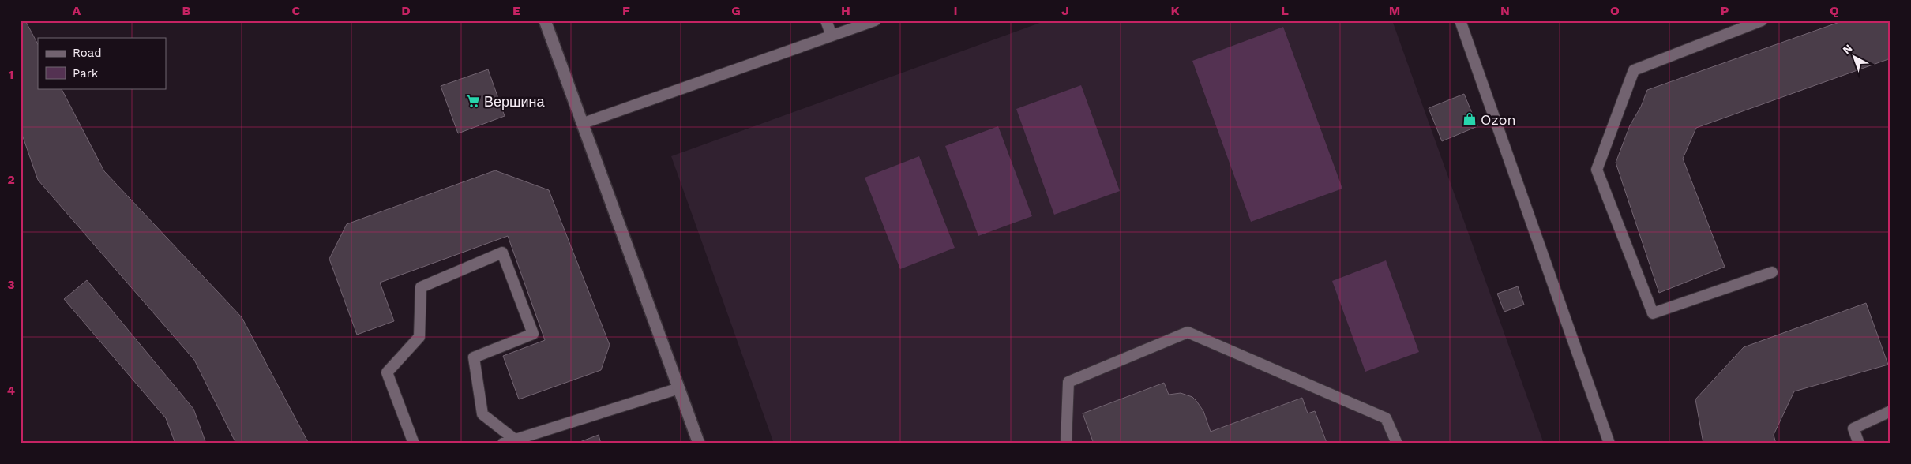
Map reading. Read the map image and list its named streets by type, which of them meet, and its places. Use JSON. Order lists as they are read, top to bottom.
{
  "places": {
    "supermarket": ["Вершина"],
    "shop": ["Ozon"]
  },
  "legend": ["Road", "Park"],
  "north": "top left",
  "grid": {
    "columns": [
      "A",
      "B",
      "C",
      "D",
      "E",
      "F",
      "G",
      "H",
      "I",
      "J",
      "K",
      "L",
      "M",
      "N",
      "O",
      "P",
      "Q"
    ],
    "rows": [
      "1",
      "2",
      "3",
      "4"
    ]
  }
}
